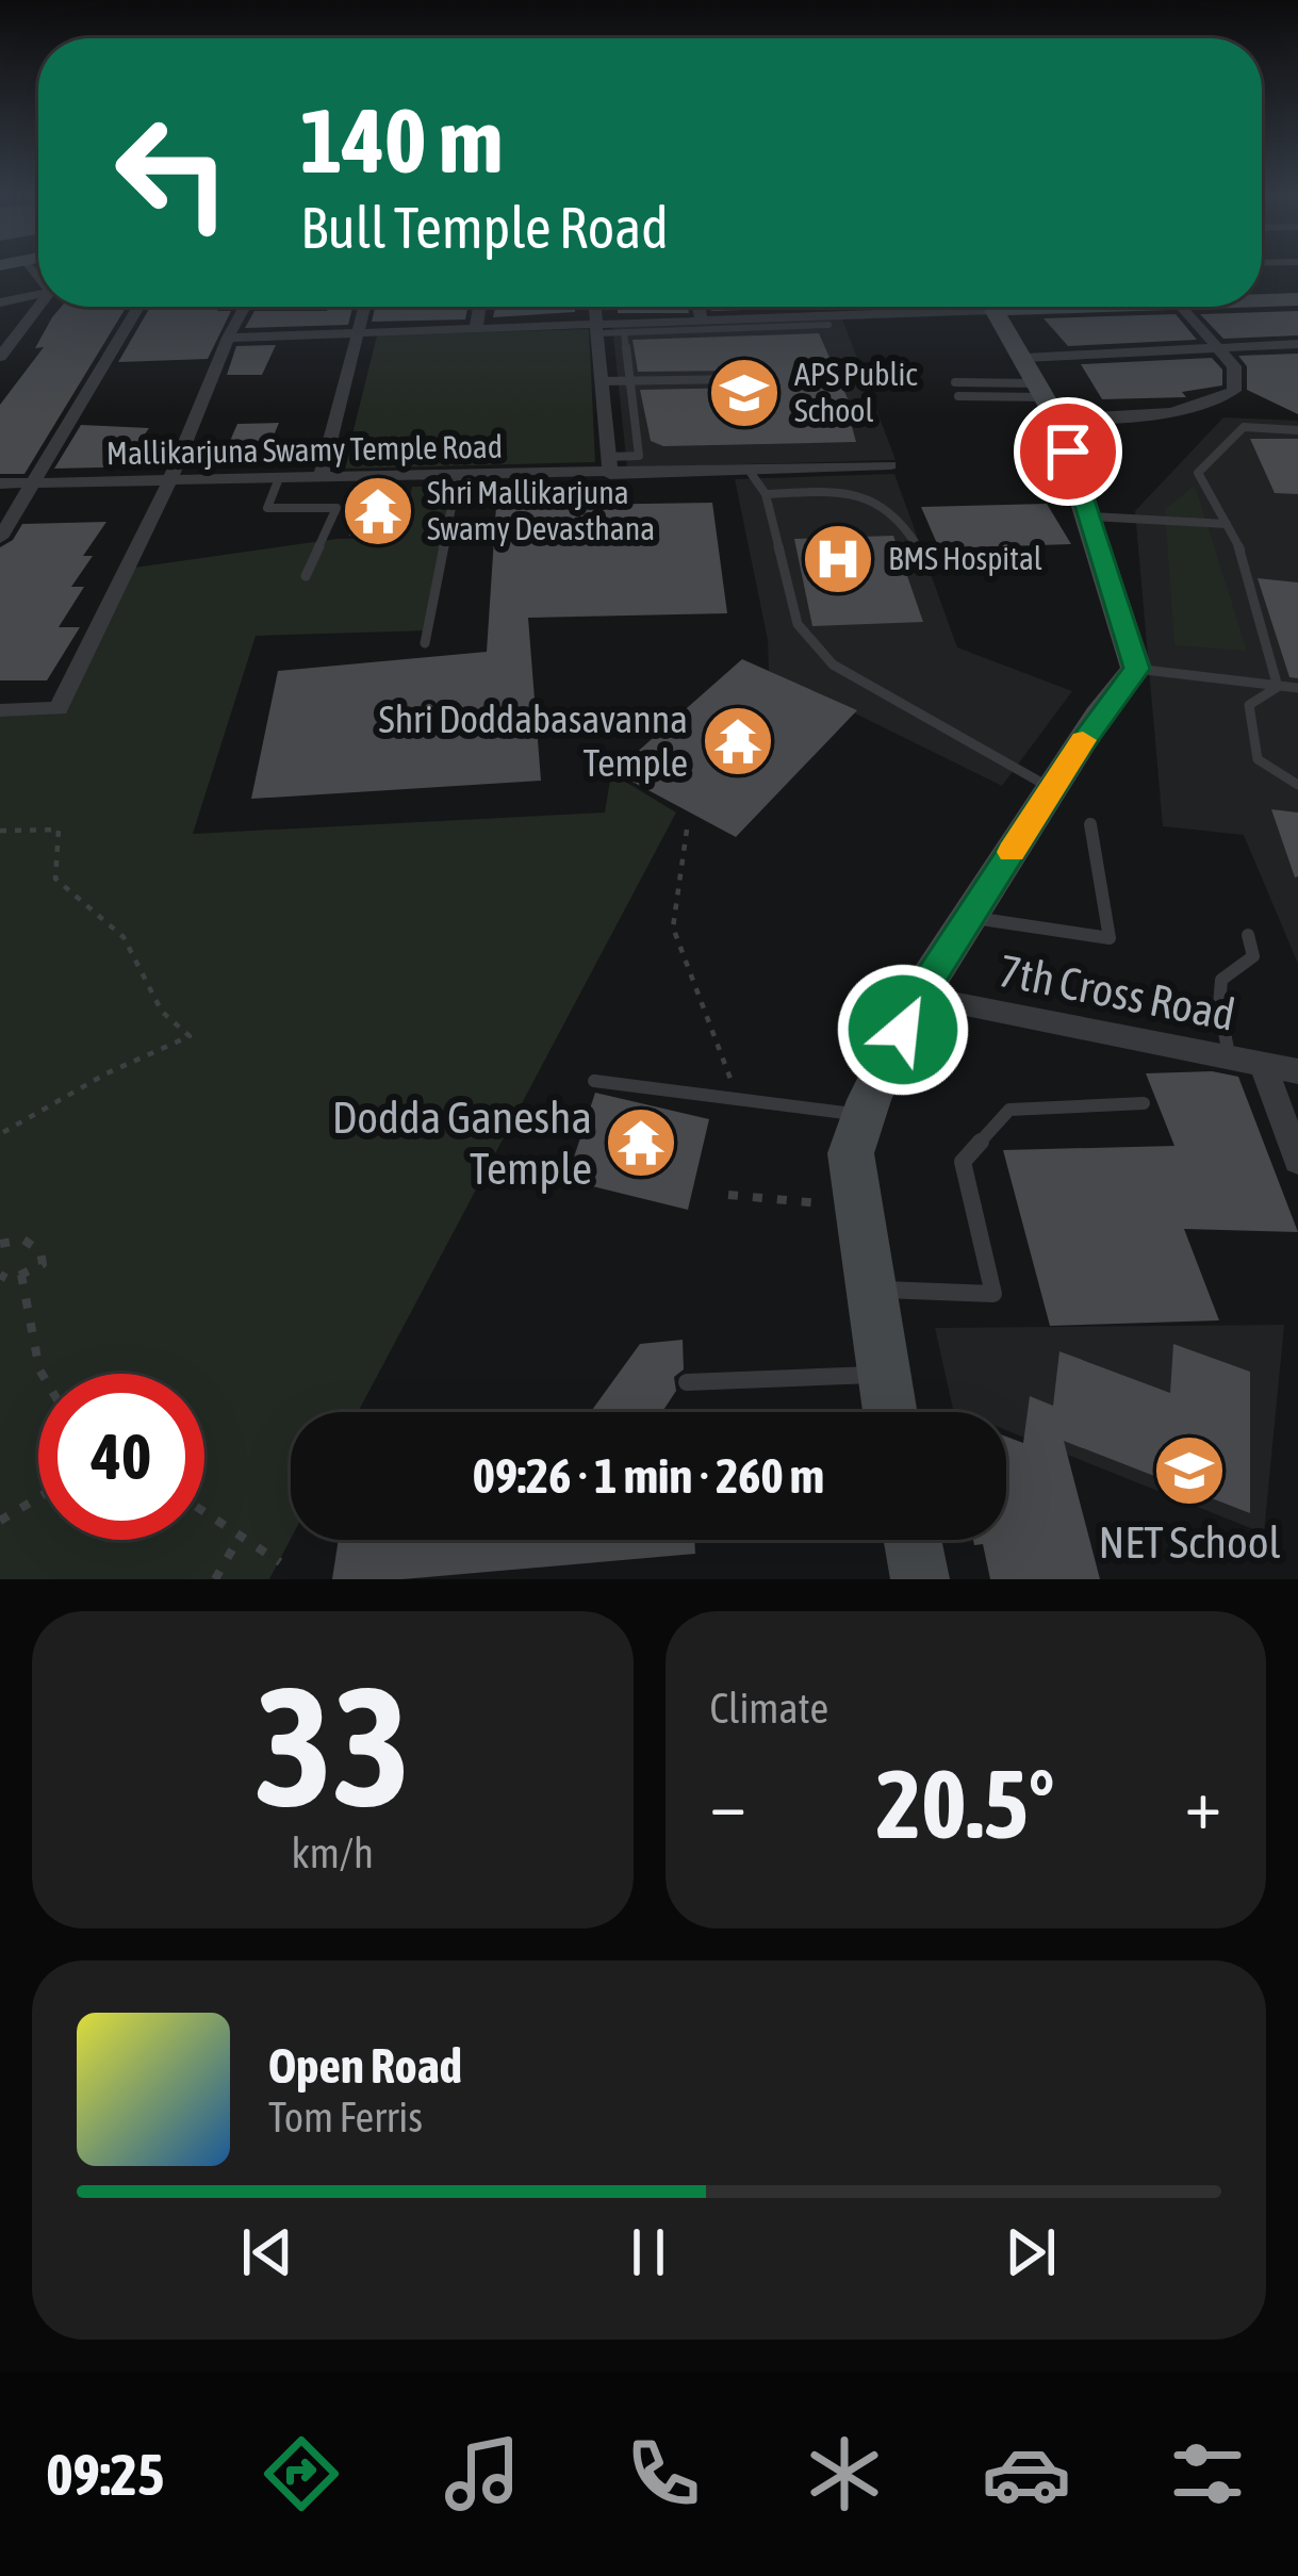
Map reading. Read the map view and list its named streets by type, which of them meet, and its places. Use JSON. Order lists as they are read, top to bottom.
{
  "streets": {
    "street": ["Mallikarjuna Swamy Temple Road", "7th Cross Road"]
  },
  "places": {
    "school or university": ["APS Public School", "NET School"],
    "temple": ["Shri Mallikarjuna Swamy Devasthana", "Shri Doddabasavanna Temple", "Dodda Ganesha Temple"],
    "hospital": ["BMS Hospital"]
  },
  "page": {
    "turn": ["140 m", "Bull Temple Road"],
    "limit": "40",
    "trip": "09:26 · 1 min · 260 m",
    "tile": [
      ["33", "km/h"],
      "Climate"
    ],
    "heat": ["−", "20.5°", "+"],
    "song": ["Open Road", "Tom Ferris"],
    "tabs": "09:25"
  }
}
